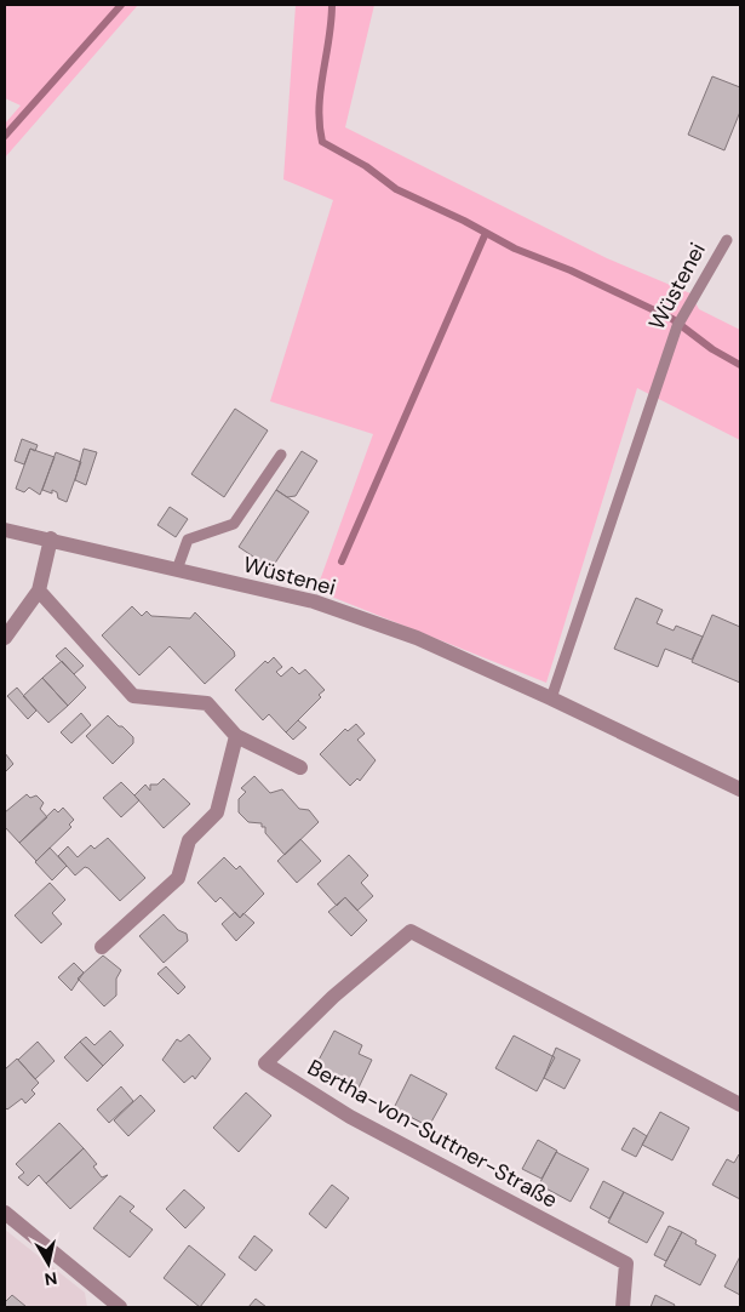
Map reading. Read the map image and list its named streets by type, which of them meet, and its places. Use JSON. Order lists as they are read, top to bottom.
{
  "streets": {
    "street": ["Wüstenei", "Bertha-von-Suttner-Straße"]
  },
  "north": "bottom"
}
